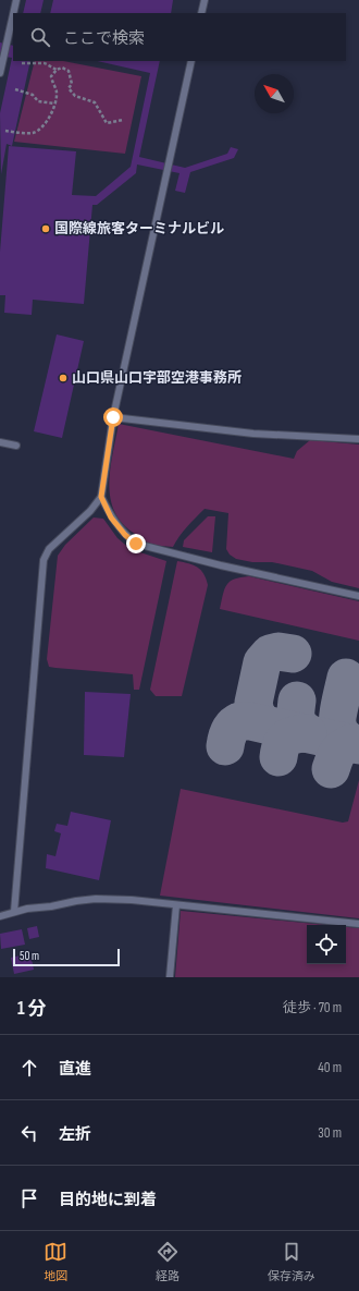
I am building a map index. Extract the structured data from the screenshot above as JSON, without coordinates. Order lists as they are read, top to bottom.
{
  "places": ["国際線旅客ターミナルビル", "山口県山口宇部空港事務所"],
  "scale_bar": "50 m",
  "north": "top left",
  "page": {
    "search": "ここで検索",
    "scale": "50 m",
    "heading": ["1 分", "徒歩 · 70 m"],
    "list": [
      ["直進", "40 m"],
      ["左折", "30 m"],
      "目的地に到着"
    ],
    "nav": ["地図", "経路", "保存済み"]
  }
}
